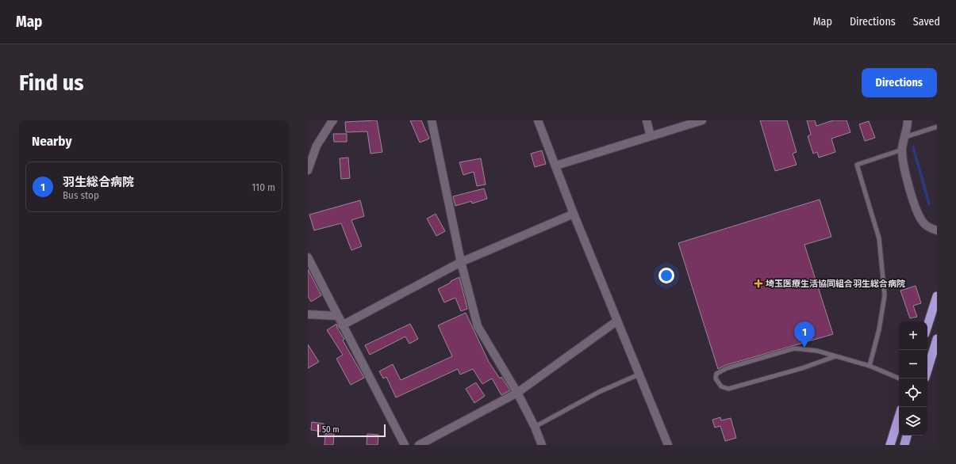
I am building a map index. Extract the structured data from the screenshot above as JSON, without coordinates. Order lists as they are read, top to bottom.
{
  "places": {
    "health": ["埼玉医療生活協同組合羽生総合病院"]
  },
  "scale_bar": "50 m",
  "page": {
    "header": "Map",
    "nav": ["Map", "Directions", "Saved"],
    "buttons": "Directions",
    "title": "Find us",
    "heading": "Nearby",
    "list": [
      {
        "mark": "1",
        "name": "羽生総合病院",
        "note": "Bus stop",
        "value": "110 m"
      }
    ],
    "map_buttons": ["+", "−"],
    "pins": "1",
    "scale": "50 m"
  }
}
